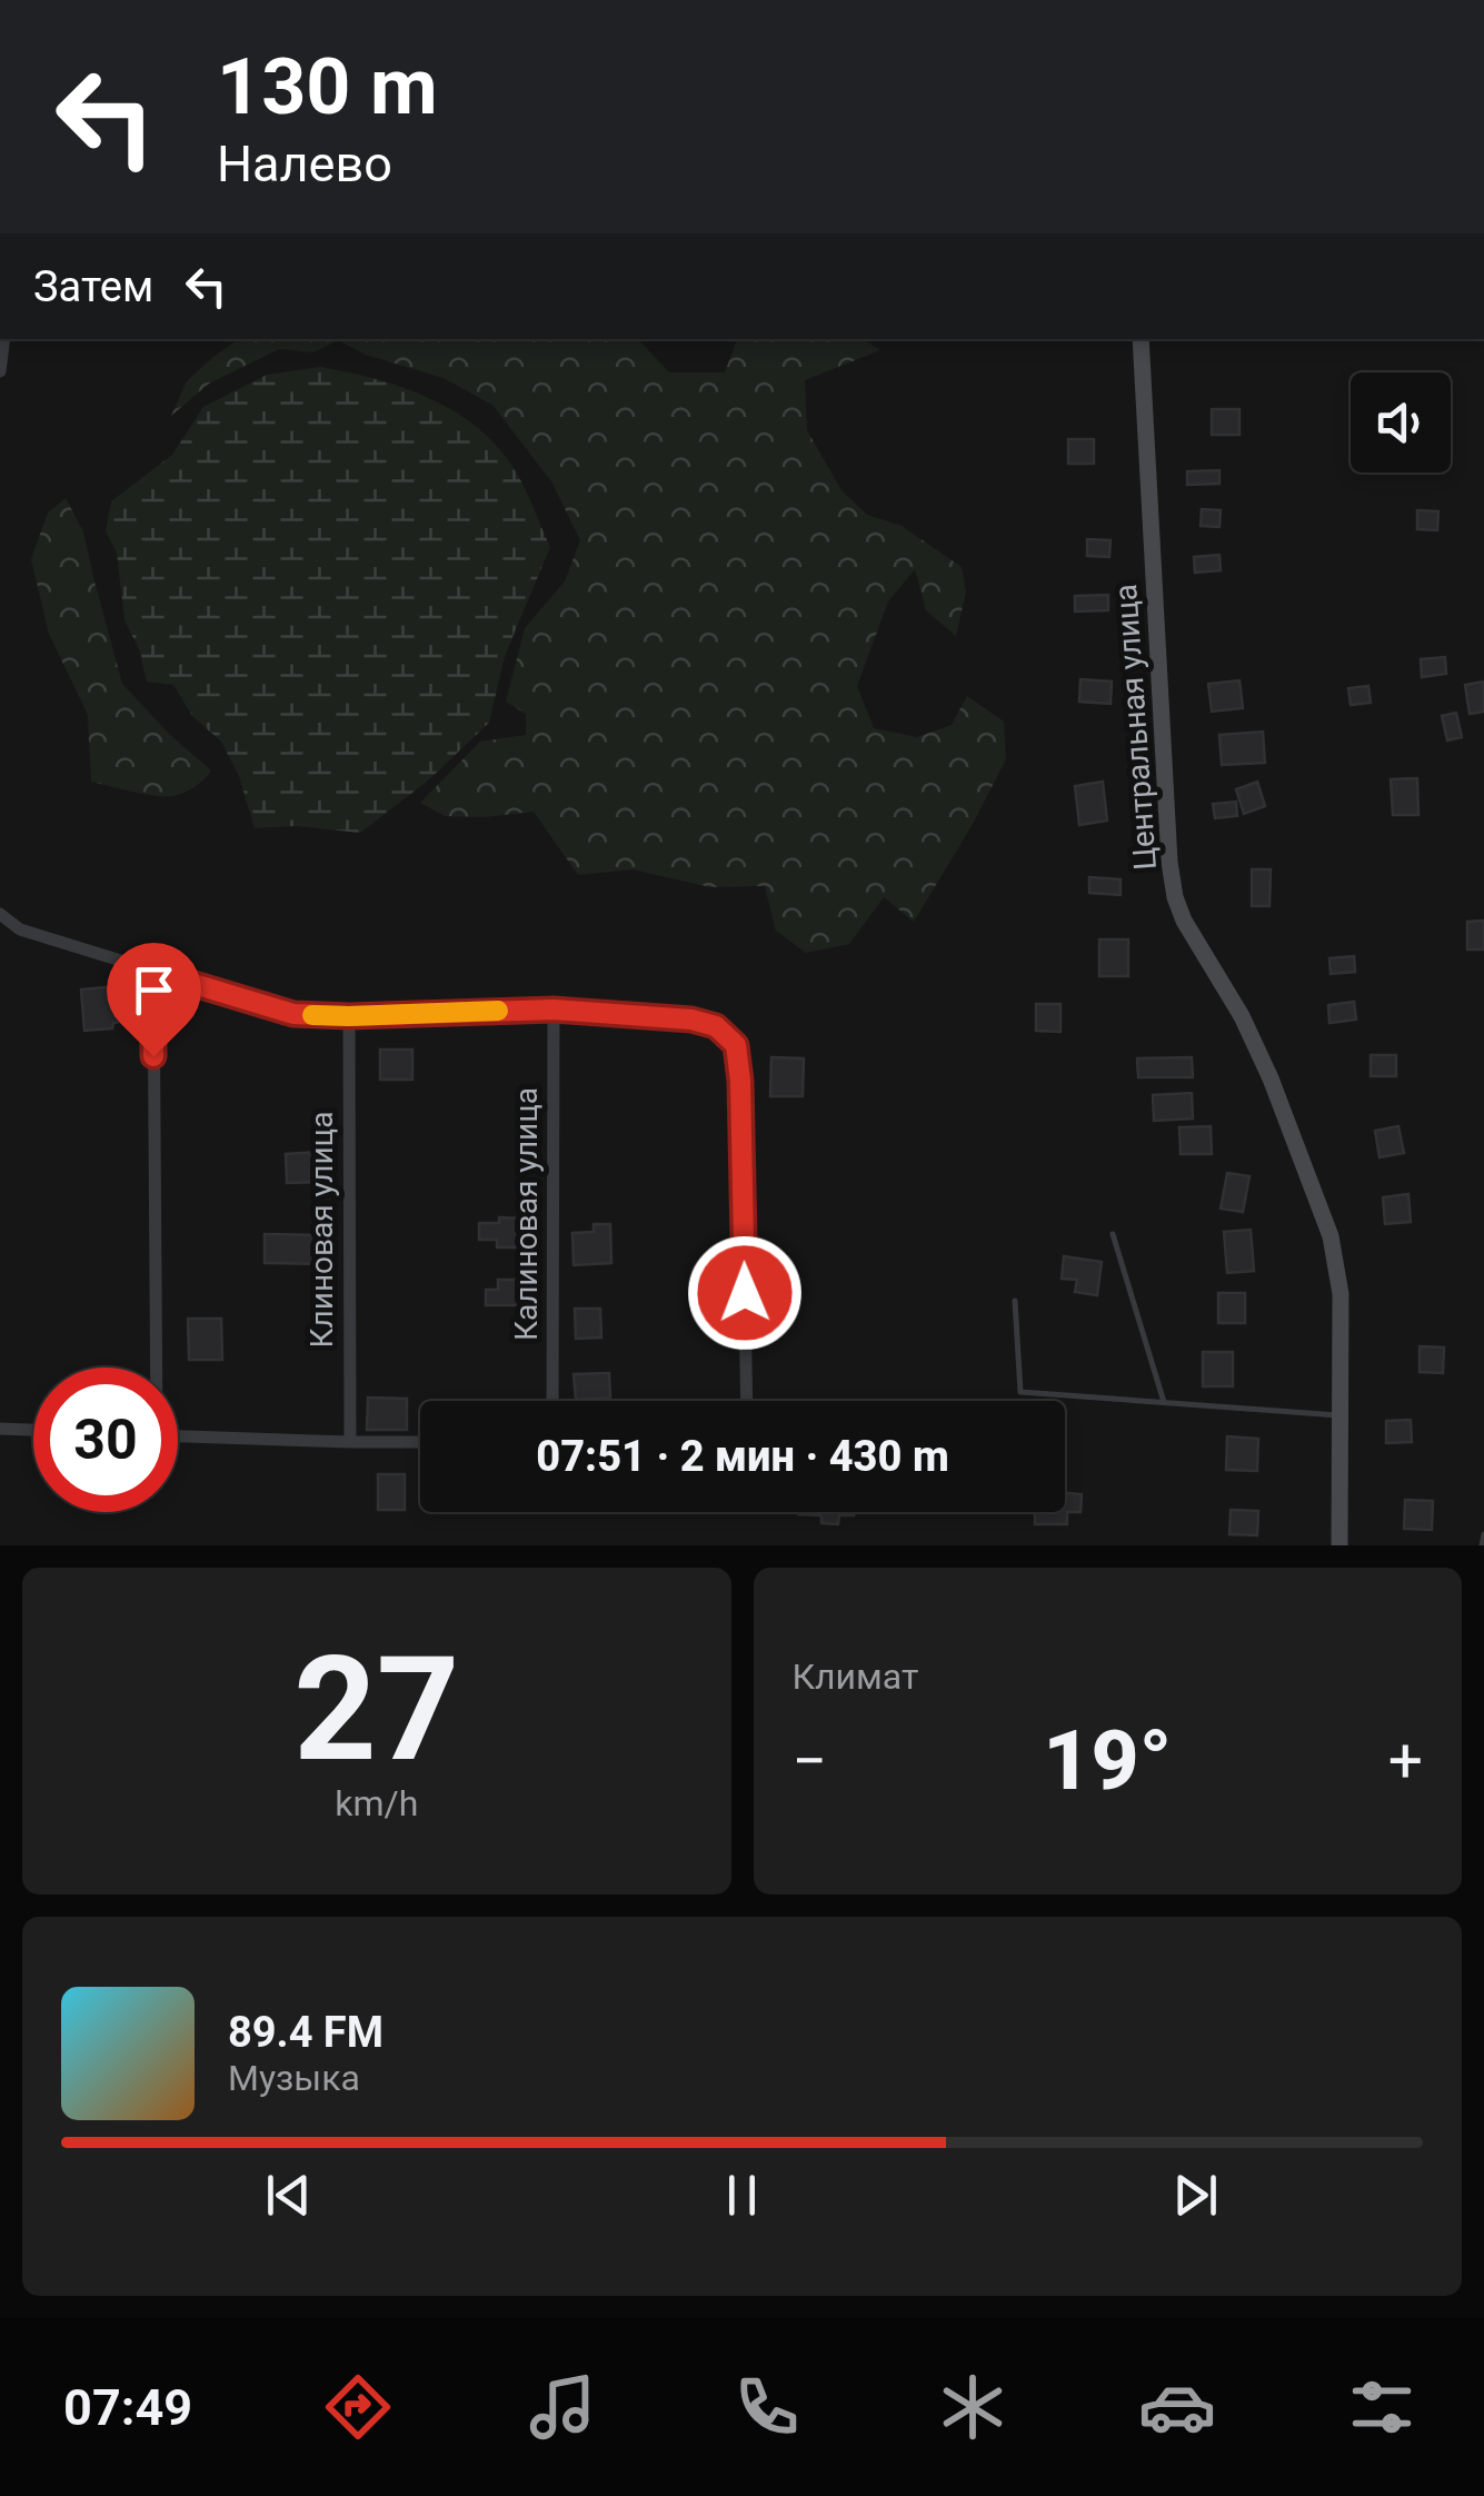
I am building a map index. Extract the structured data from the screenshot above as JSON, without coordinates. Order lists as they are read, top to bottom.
{
  "streets": {
    "street": ["Центральная улица", "Калиновая улица", "Клиновая улица"]
  },
  "page": {
    "turn": ["130 m", "Налево"],
    "then": "Затем",
    "limit": "30",
    "trip": "07:51 · 2 мин · 430 m",
    "tile": [
      ["27", "km/h"],
      "Климат"
    ],
    "heat": ["−", "19°", "+"],
    "song": ["89.4 FM", "Музыка"],
    "tabs": "07:49"
  }
}
